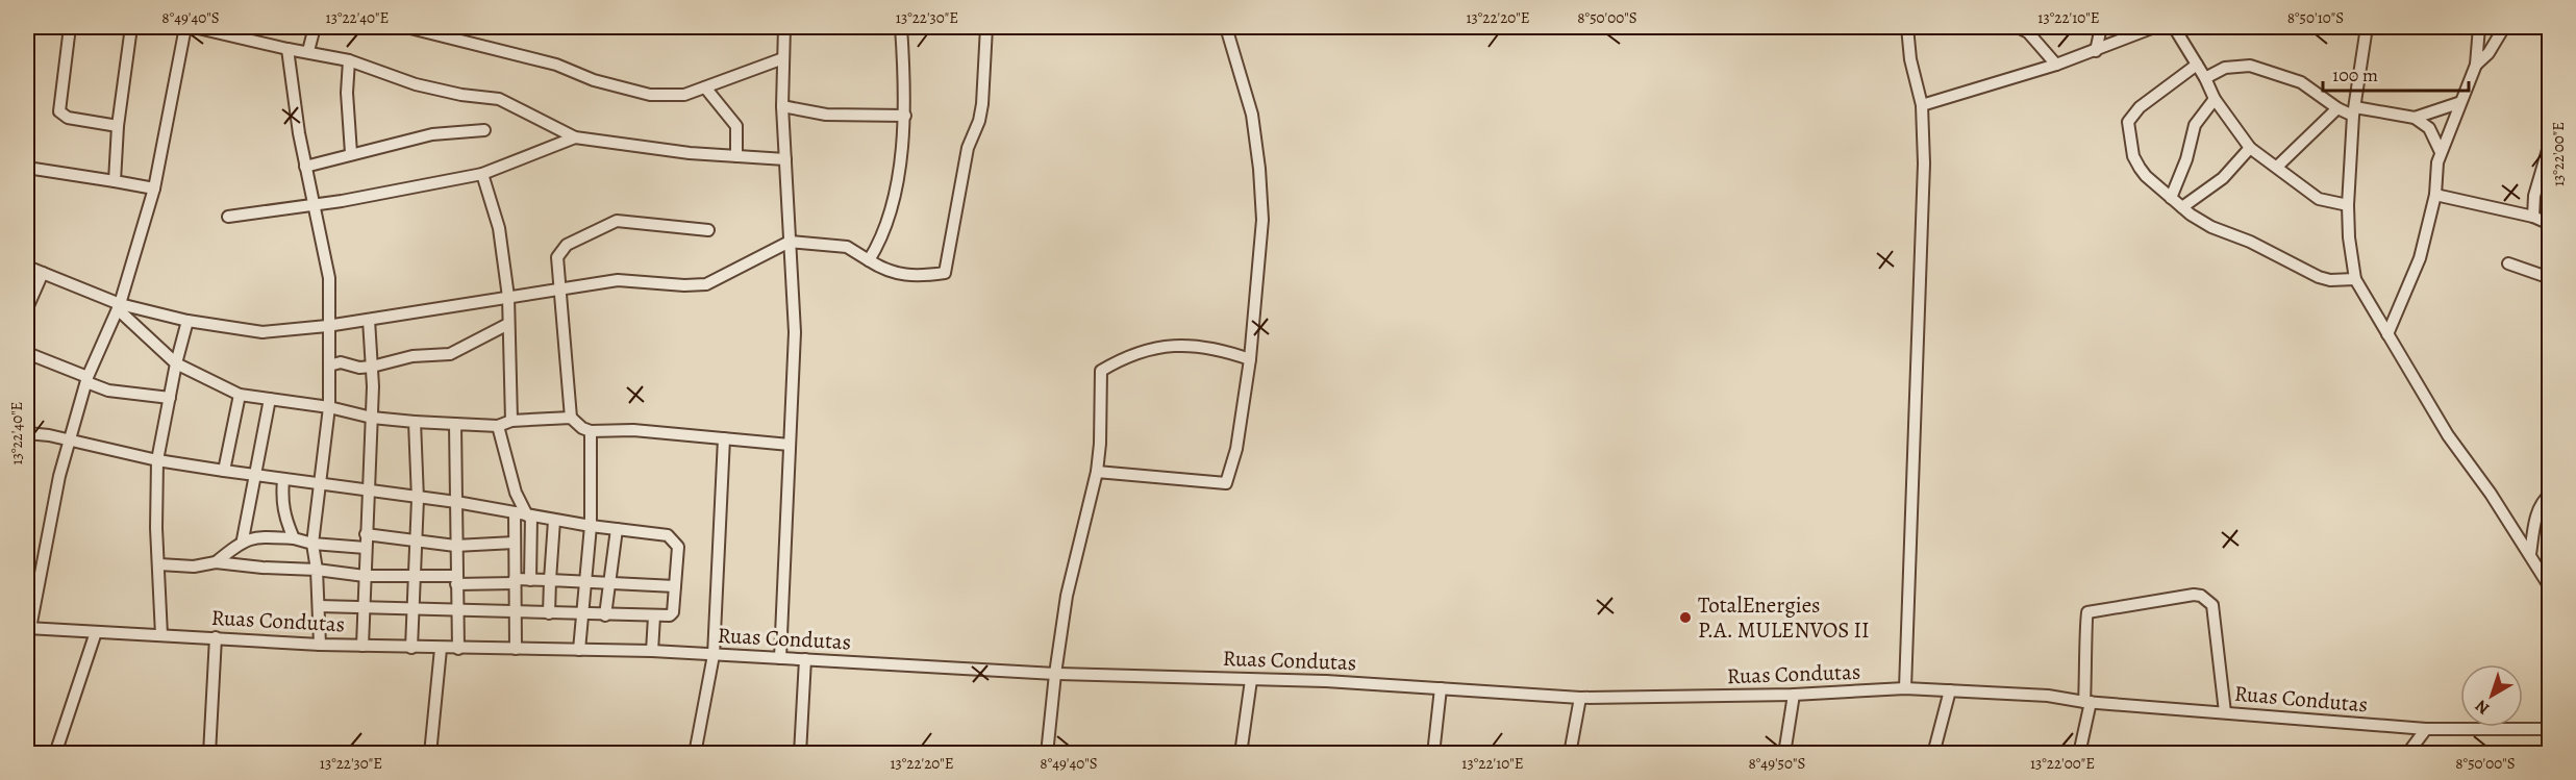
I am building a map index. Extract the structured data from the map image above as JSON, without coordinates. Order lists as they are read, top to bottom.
{
  "streets": {
    "street": ["Ruas Condutas"]
  },
  "places": ["TotalEnergies P.A. MULENVOS II"],
  "scale_bar": "100 m",
  "north": "bottom left",
  "coordinates": [
    "8°49'40\"S",
    "13°22'40\"E",
    "13°22'30\"E",
    "13°22'20\"E",
    "8°50'00\"S",
    "13°22'10\"E",
    "8°50'10\"S",
    "13°22'00\"E",
    "8°49'50\"S"
  ]
}
